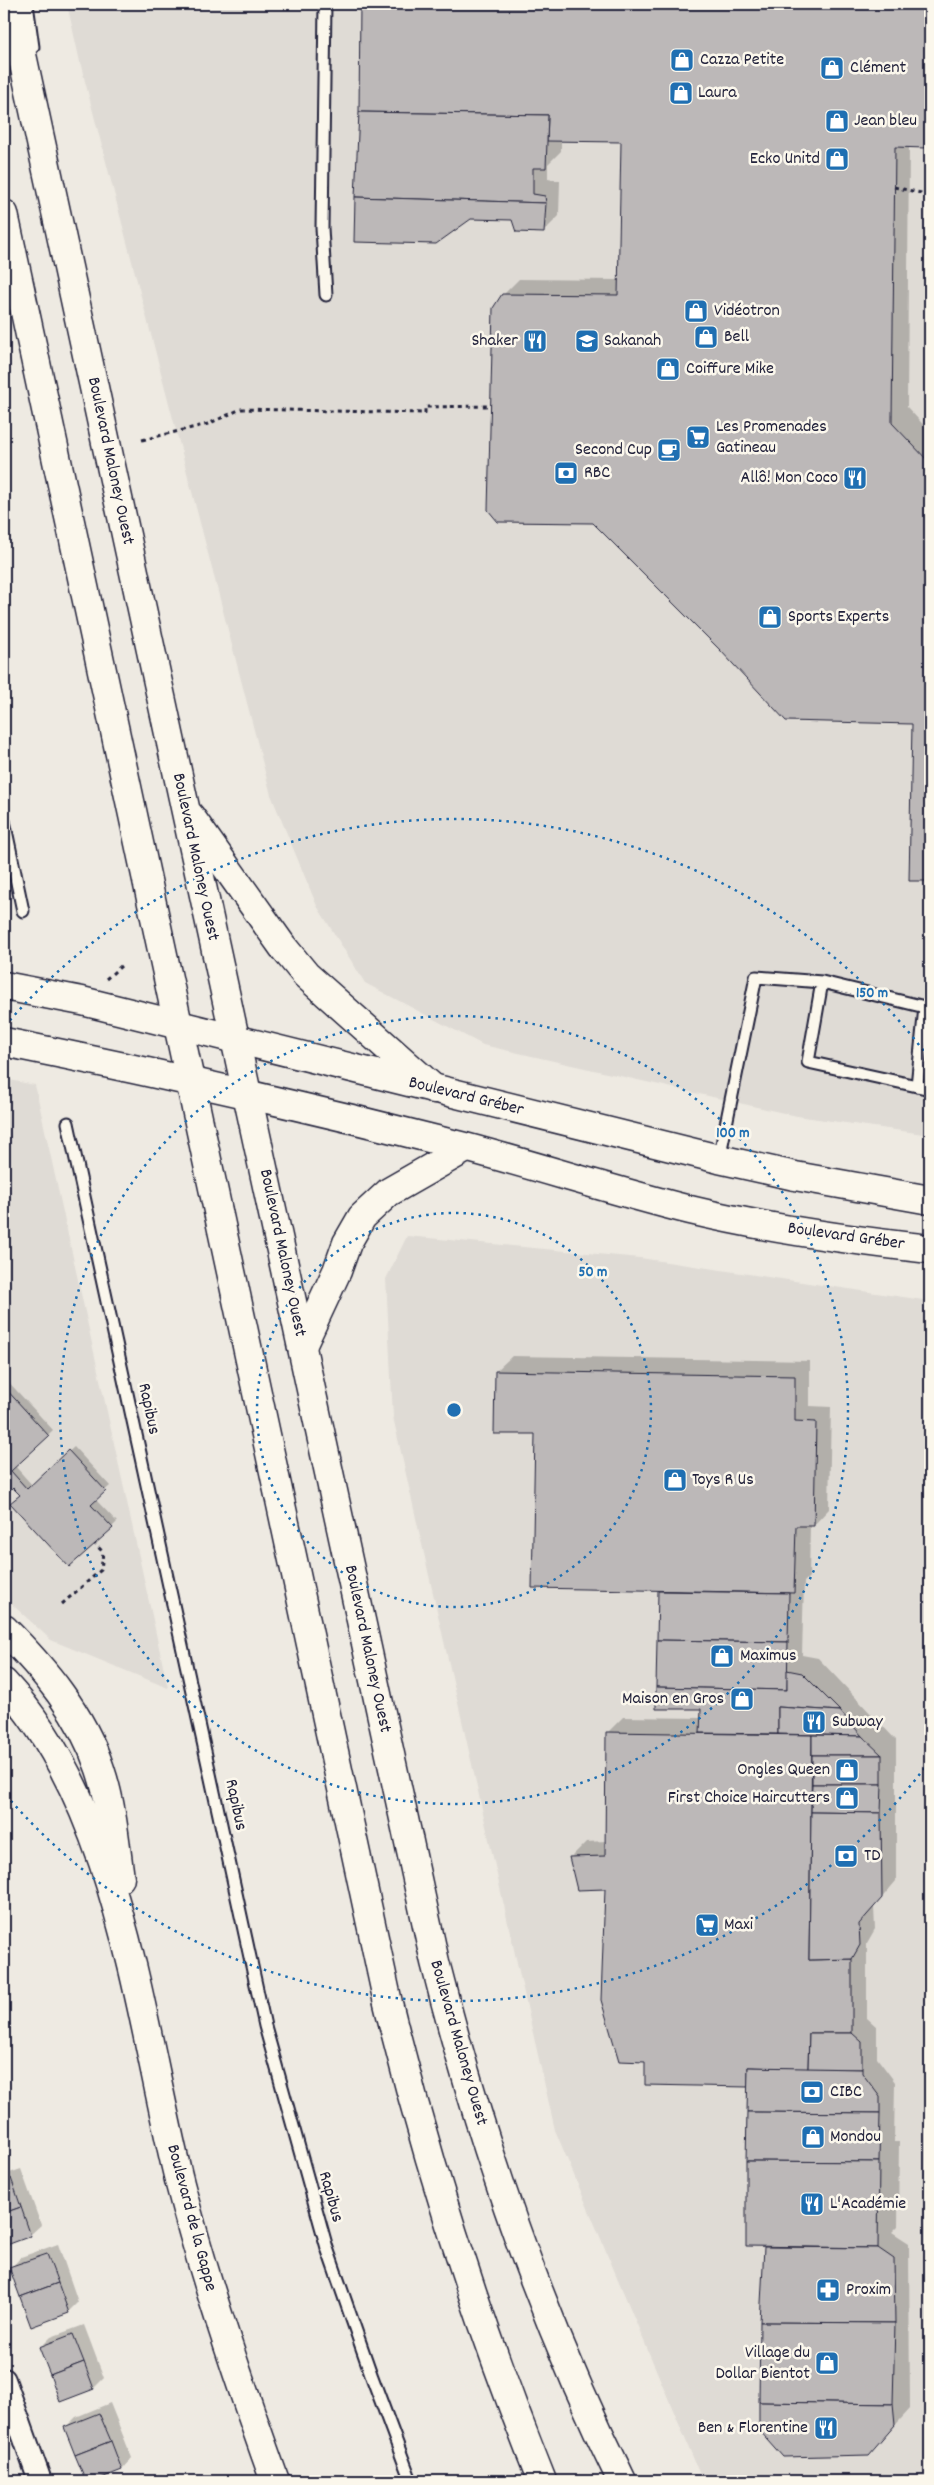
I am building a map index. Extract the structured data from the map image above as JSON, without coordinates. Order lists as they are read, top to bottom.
{
  "streets": {
    "main road": ["Boulevard Maloney Ouest", "Boulevard Gréber", "Boulevard de la Gappe"],
    "lane": ["Rapibus"]
  },
  "crossings": [
    ["Boulevard Maloney Ouest", "Boulevard Gréber"]
  ],
  "places": {
    "shop": [
      "Cazza Petite",
      "Clément",
      "Laura",
      "Jean bleu",
      "Ecko Unitd",
      "Vidéotron",
      "Bell",
      "Coiffure Mike",
      "Sports Experts",
      "Toys R Us",
      "Maximus",
      "Maison en Gros",
      "Ongles Queen",
      "First Choice Haircutters",
      "Mondou",
      "Village du Dollar Bientot"
    ],
    "restaurant": [
      "Shaker",
      "Allô! Mon Coco",
      "Subway",
      "L'Académie",
      "Ben & Florentine"
    ],
    "school or university": ["Sakanah"],
    "supermarket": ["Les Promenades Gatineau", "Maxi"],
    "cafe": ["Second Cup"],
    "bank": ["RBC", "TD", "CIBC"],
    "pharmacy": ["Proxim"]
  },
  "rings": ["150 m", "100 m", "50 m"]
}
